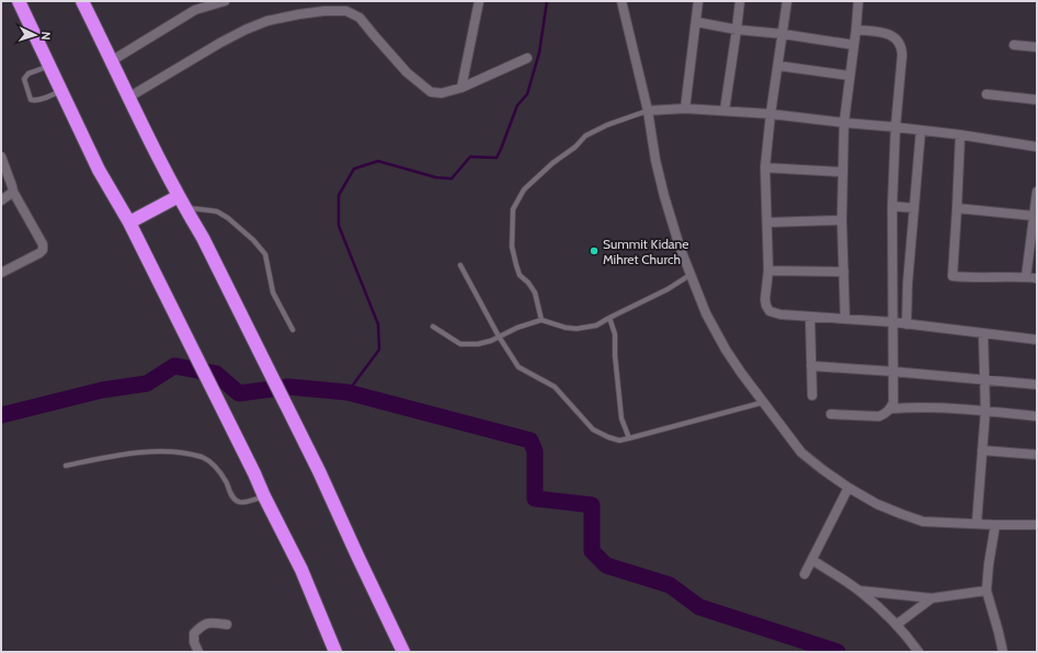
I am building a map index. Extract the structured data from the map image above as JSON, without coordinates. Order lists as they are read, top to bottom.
{
  "places": ["Summit Kidane Mihret Church"],
  "north": "right"
}
